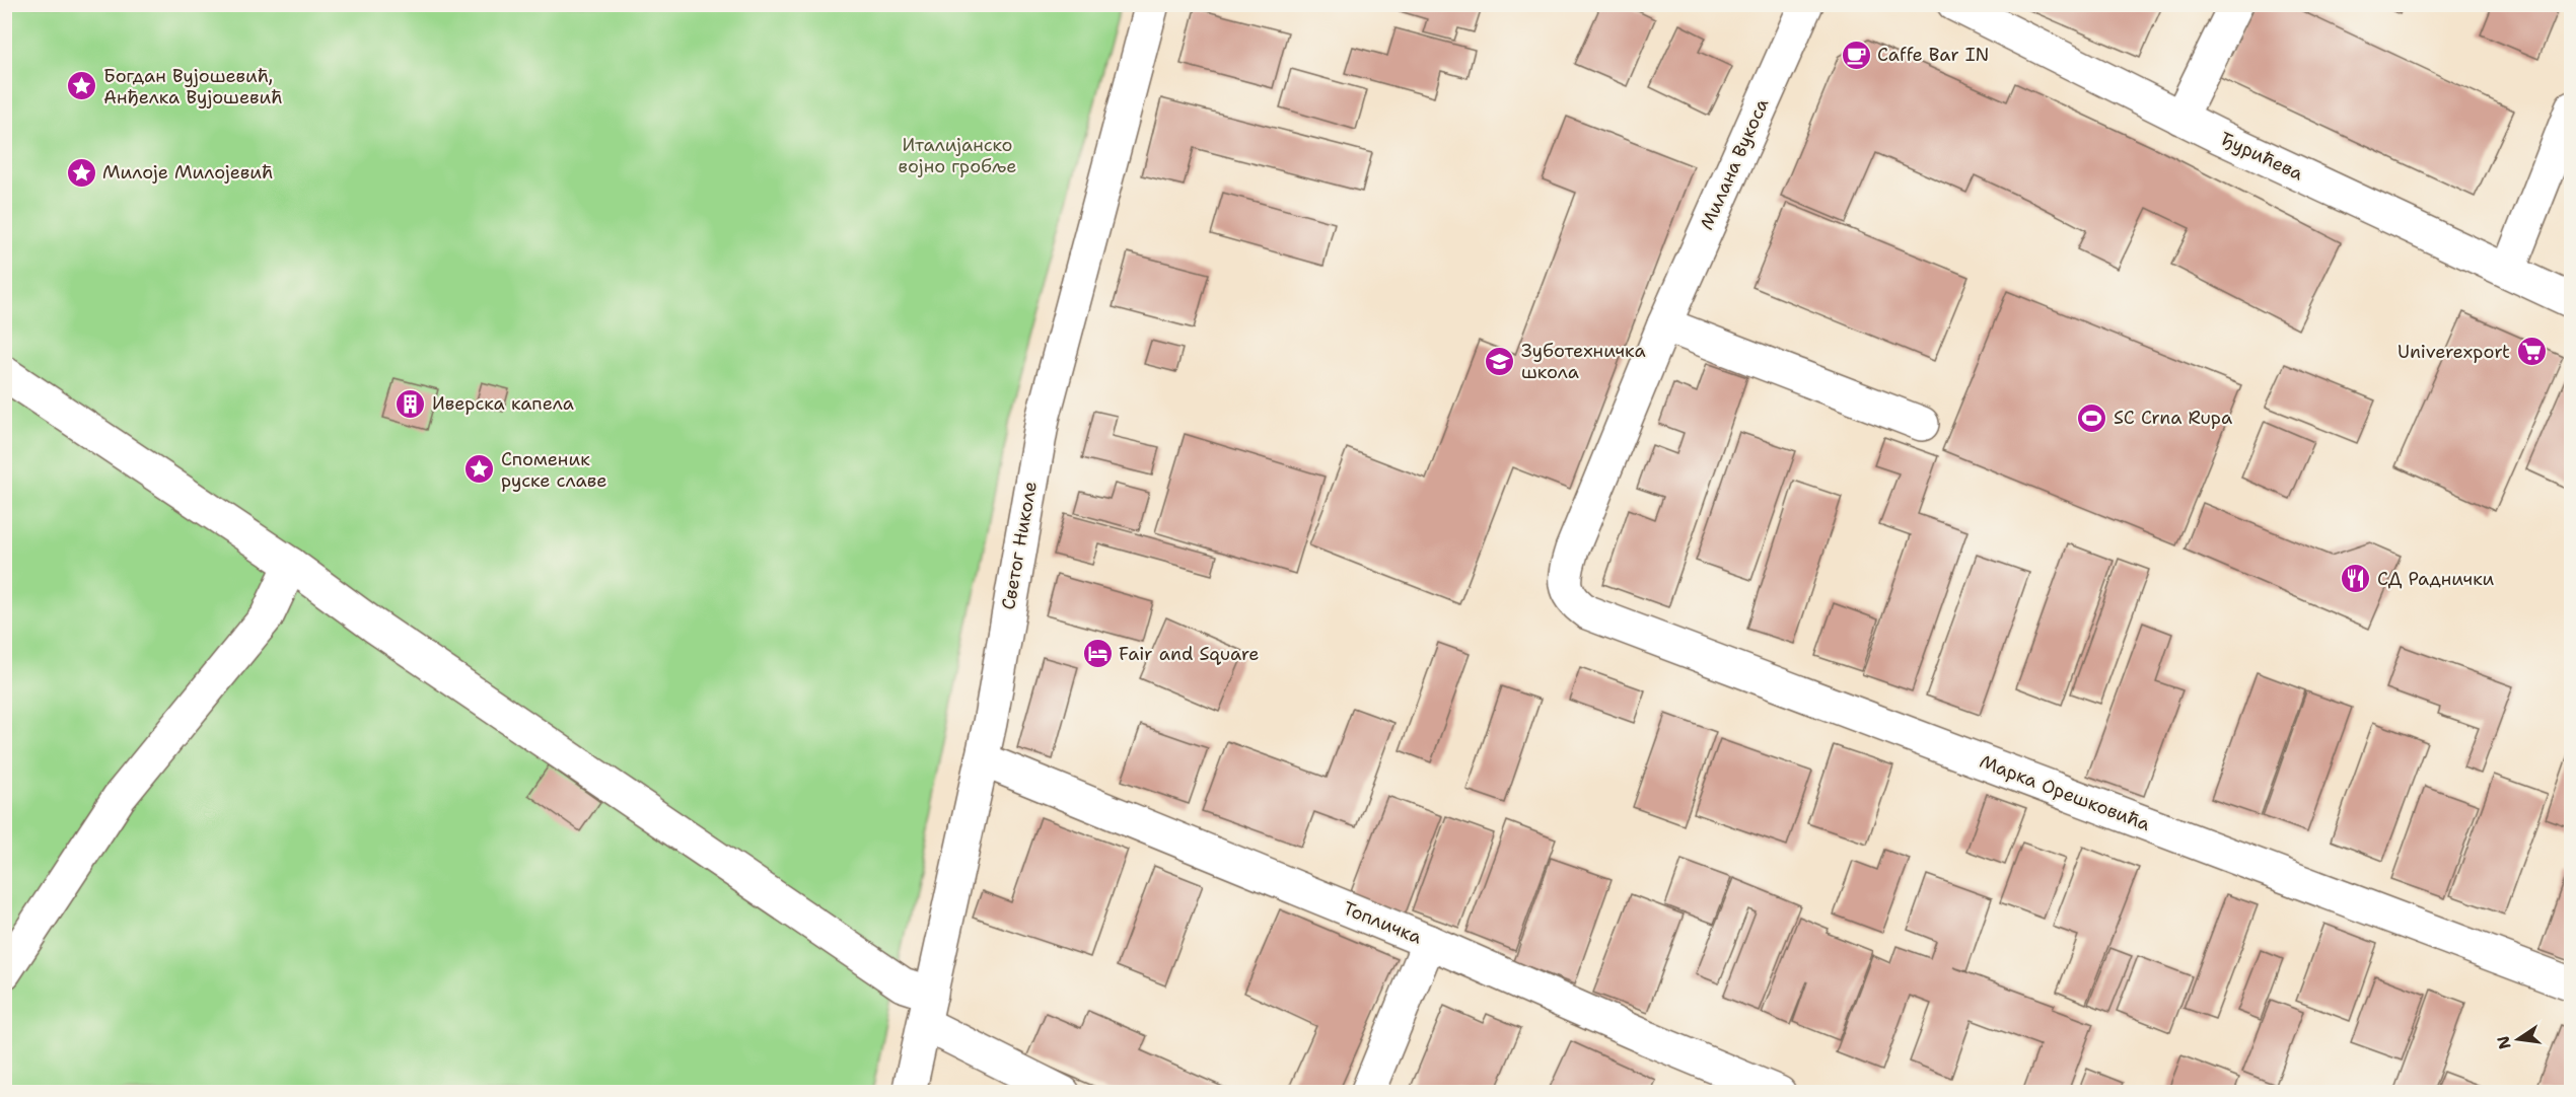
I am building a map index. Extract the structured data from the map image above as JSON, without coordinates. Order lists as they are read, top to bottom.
{
  "streets": {
    "street": [
      "Ђурићева",
      "Милана Вукоса",
      "Светог Николе",
      "Марка Орешковића",
      "Топличка"
    ]
  },
  "crossings": [
    ["Милана Вукоса", "Марка Орешковића"],
    ["Светог Николе", "Топличка"]
  ],
  "parks": ["Италијанско војно гробље"],
  "places": {
    "cafe": ["Caffe Bar IN"],
    "place": ["Богдан Вујошевић, Анђелка Вујошевић", "Милоје Милојевић", "Споменик руске славе"],
    "supermarket": ["Univerexport"],
    "school or university": ["Зуботехничка школа"],
    "building": ["Иверска капела"],
    "sports": ["SC Crna Rupa"],
    "restaurant": ["СД Раднички"],
    "hotel": ["Fair and Square"]
  },
  "north": "left"
}
